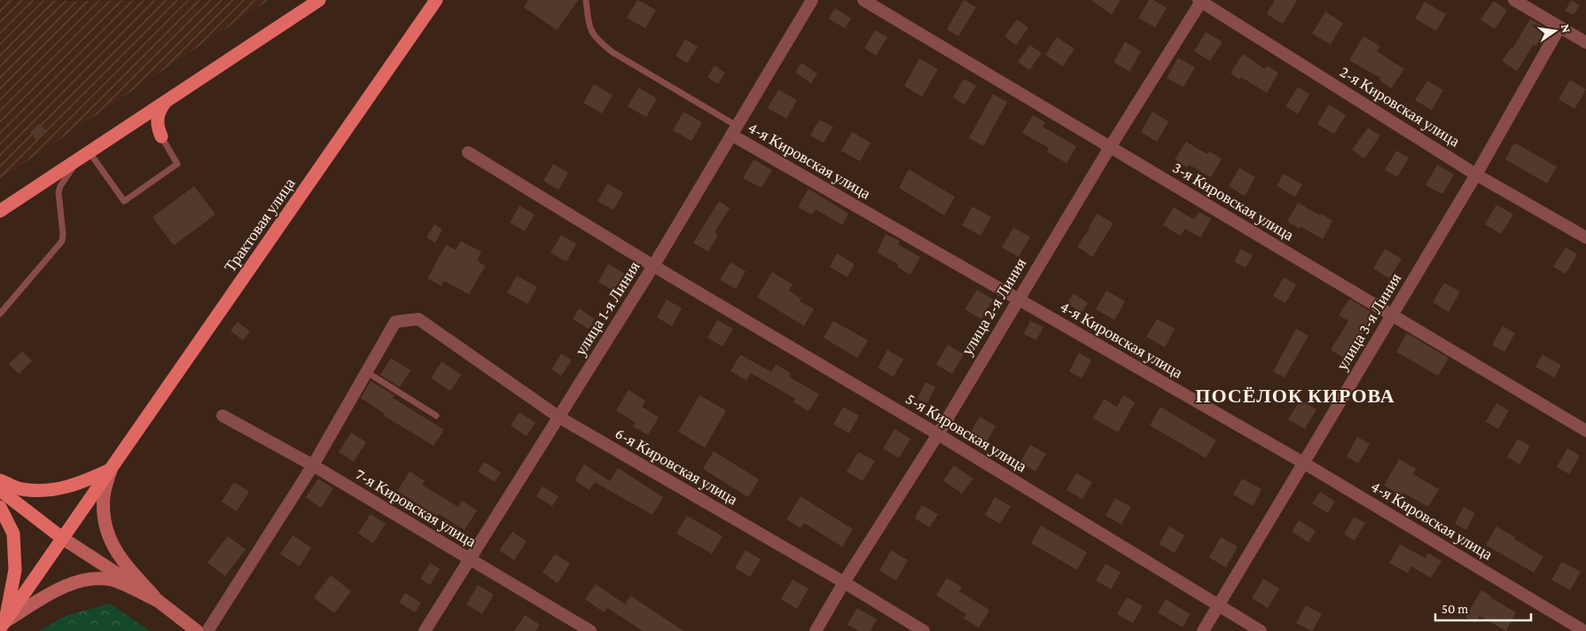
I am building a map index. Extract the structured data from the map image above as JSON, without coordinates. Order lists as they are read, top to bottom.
{
  "streets": {
    "main road": ["Трактовая улица"],
    "street": [
      "2-я Кировская улица",
      "4-я Кировская улица",
      "3-я Кировская улица",
      "улица 2-я Линия",
      "улица 1-я Линия",
      "улица 3-я Линия",
      "5-я Кировская улица",
      "6-я Кировская улица",
      "7-я Кировская улица"
    ]
  },
  "crossings": [
    ["2-я Кировская улица", "улица 2-я Линия"],
    ["2-я Кировская улица", "улица 3-я Линия"],
    ["4-я Кировская улица", "улица 2-я Линия"],
    ["4-я Кировская улица", "улица 1-я Линия"],
    ["4-я Кировская улица", "улица 3-я Линия"],
    ["3-я Кировская улица", "улица 2-я Линия"],
    ["3-я Кировская улица", "улица 3-я Линия"],
    ["улица 2-я Линия", "5-я Кировская улица"],
    ["улица 2-я Линия", "6-я Кировская улица"],
    ["улица 1-я Линия", "5-я Кировская улица"],
    ["улица 1-я Линия", "6-я Кировская улица"],
    ["улица 1-я Линия", "7-я Кировская улица"],
    ["улица 3-я Линия", "5-я Кировская улица"]
  ],
  "districts": ["ПОСЁЛОК КИРОВА"],
  "scale_bar": "50 m",
  "north": "right"
}
